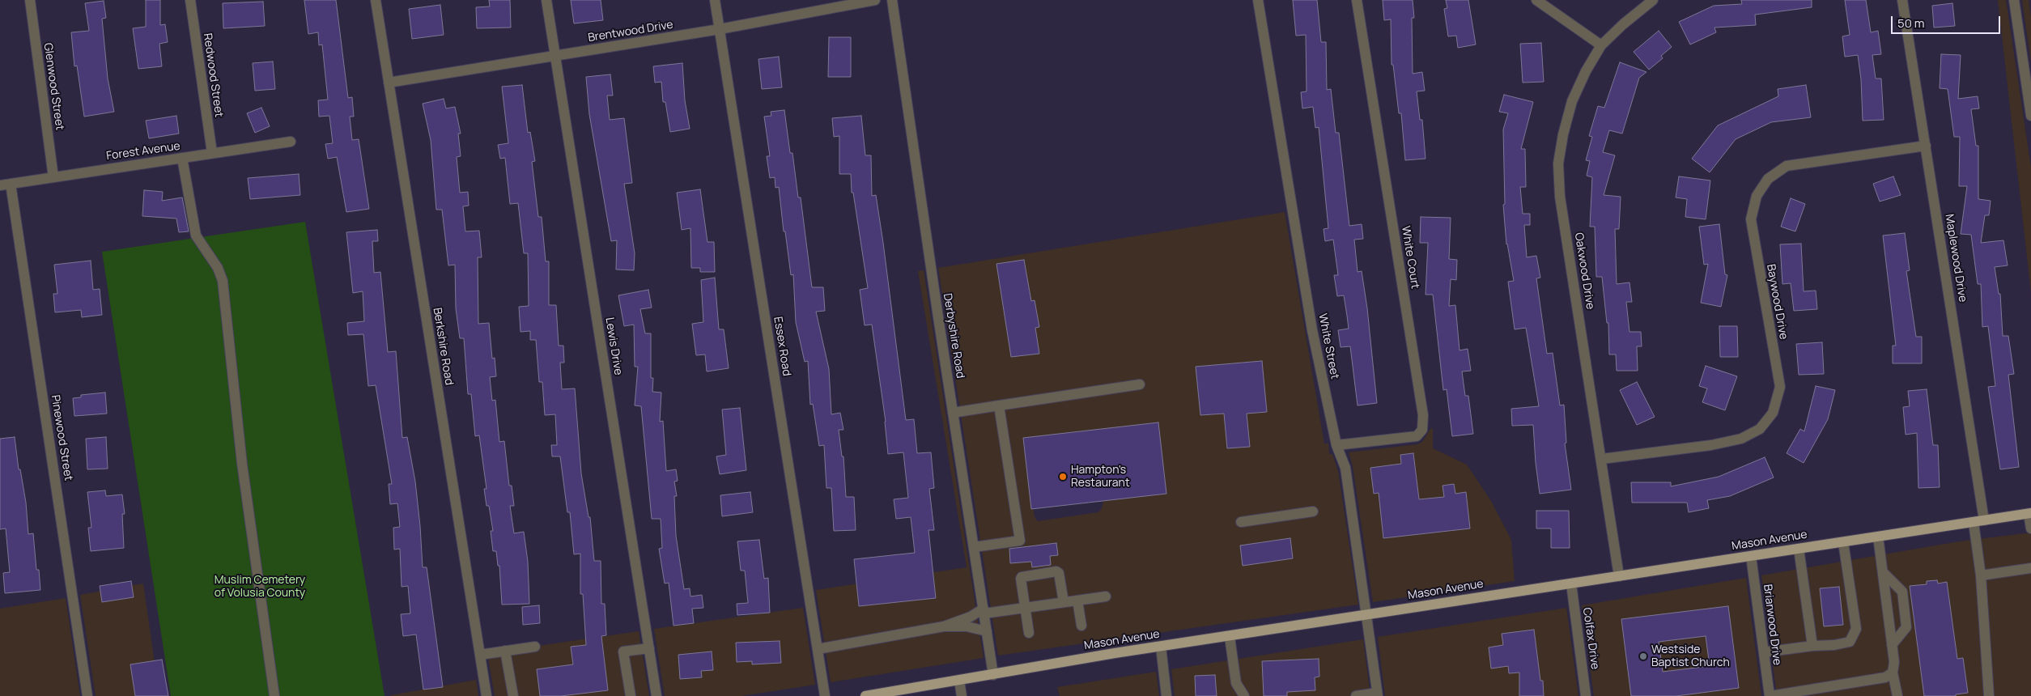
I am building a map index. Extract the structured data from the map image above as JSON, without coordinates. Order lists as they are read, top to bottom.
{
  "streets": {
    "main road": ["Mason Avenue"],
    "street": [
      "Brentwood Drive",
      "Redwood Street",
      "Glenwood Street",
      "Forest Avenue",
      "White Court",
      "Maplewood Drive",
      "Oakwood Drive",
      "Baywood Drive",
      "Derbyshire Road",
      "Berkshire Road",
      "Lewis Drive",
      "Essex Road",
      "White Street",
      "Pinewood Street",
      "Briarwood Drive",
      "Colfax Drive"
    ]
  },
  "crossings": [
    ["Brentwood Drive", "Berkshire Road"],
    ["Brentwood Drive", "Lewis Drive"],
    ["Brentwood Drive", "Essex Road"],
    ["Redwood Street", "Forest Avenue"],
    ["Glenwood Street", "Forest Avenue"],
    ["Forest Avenue", "Pinewood Street"],
    ["White Court", "White Street"],
    ["Maplewood Drive", "Baywood Drive"],
    ["Maplewood Drive", "Mason Avenue"],
    ["Oakwood Drive", "Baywood Drive"],
    ["Oakwood Drive", "Mason Avenue"],
    ["Derbyshire Road", "Mason Avenue"],
    ["White Street", "Mason Avenue"],
    ["Mason Avenue", "Briarwood Drive"],
    ["Mason Avenue", "Colfax Drive"]
  ],
  "parks": ["Muslim Cemetery of Volusia County"],
  "places": ["Hampton's Restaurant", "Westside Baptist Church"],
  "scale_bar": "50 m"
}
